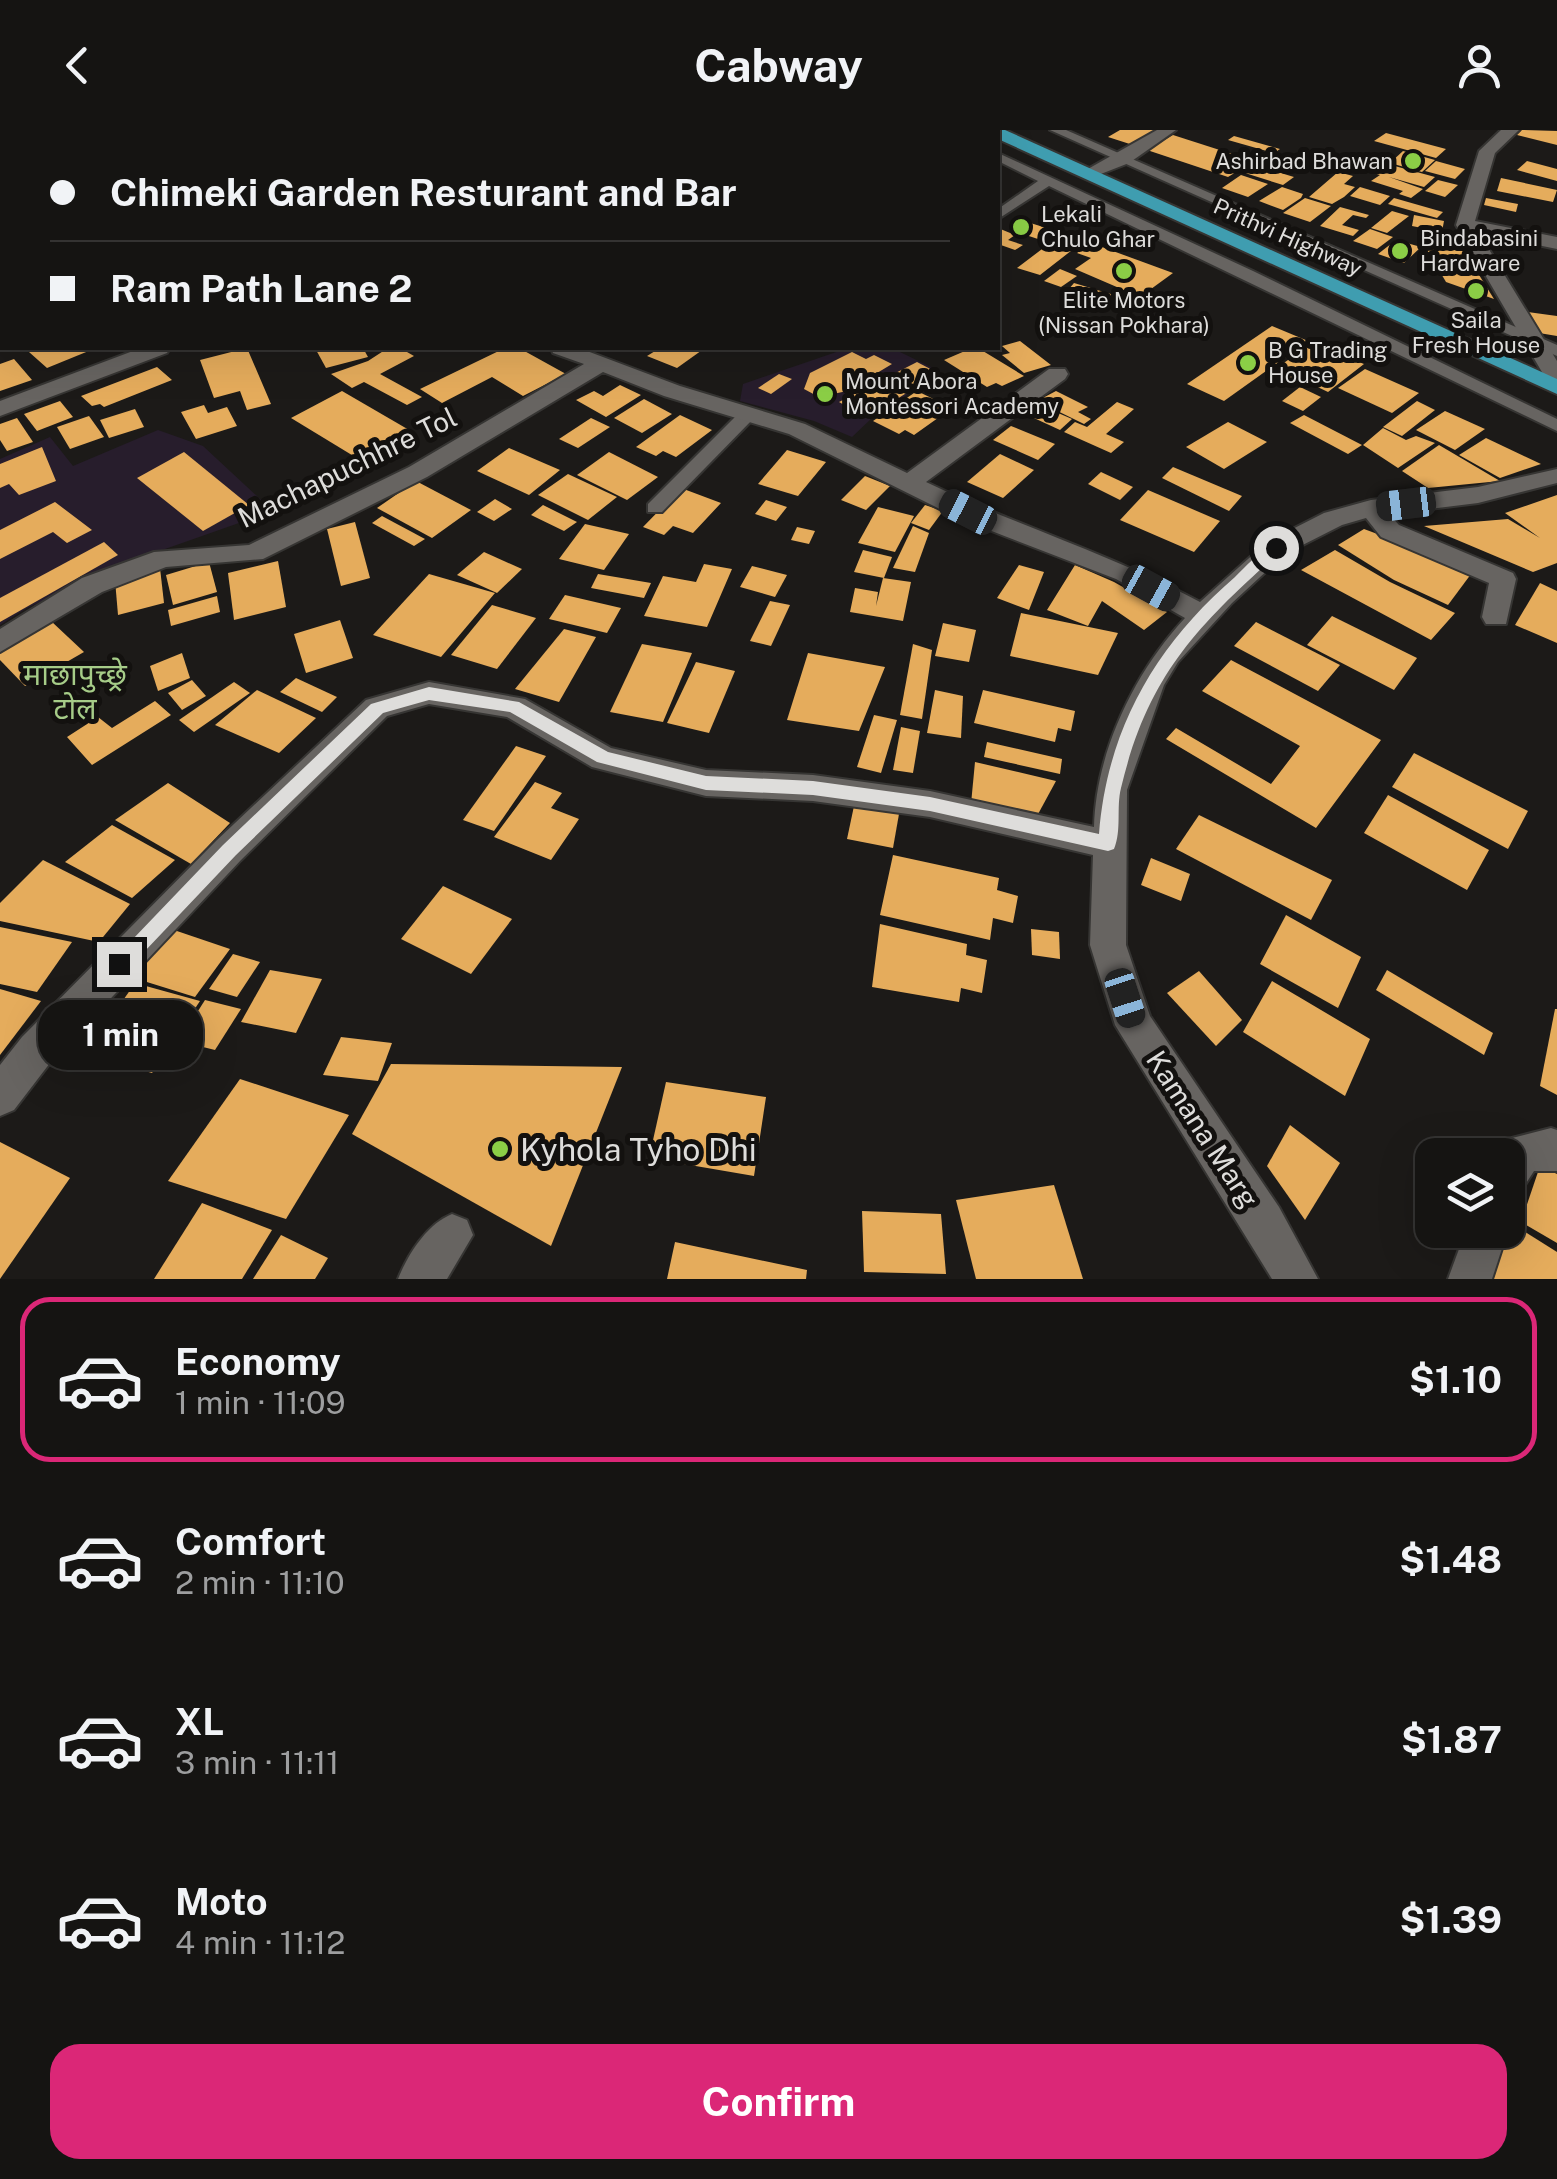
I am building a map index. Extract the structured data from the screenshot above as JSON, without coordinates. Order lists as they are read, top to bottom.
{
  "streets": {
    "highway": ["Prithvi Highway"],
    "street": ["Machapuchhre Tol", "Kamana Marg"]
  },
  "districts": ["माछापुच्छ्रे टोल"],
  "places": [
    "Ashirbad Bhawan",
    "Lekali Chulo Ghar",
    "Bindabasini Hardware",
    "Elite Motors (Nissan Pokhara)",
    "Saila Fresh House",
    "B G Trading House",
    "Mount Abora Montessori Academy",
    "Kyhola Tyho Dhi"
  ],
  "page": {
    "header": "Cabway",
    "banner": ["Chimeki Garden Resturant and Bar", "Ram Path Lane 2"],
    "bubble": "1 min",
    "list": [
      {
        "name": "Economy",
        "note": "1 min · 11:09",
        "value": "$1.10"
      },
      {
        "name": "Comfort",
        "note": "2 min · 11:10",
        "value": "$1.48"
      },
      {
        "name": "XL",
        "note": "3 min · 11:11",
        "value": "$1.87"
      },
      {
        "name": "Moto",
        "note": "4 min · 11:12",
        "value": "$1.39"
      }
    ],
    "buttons": "Confirm"
  }
}
